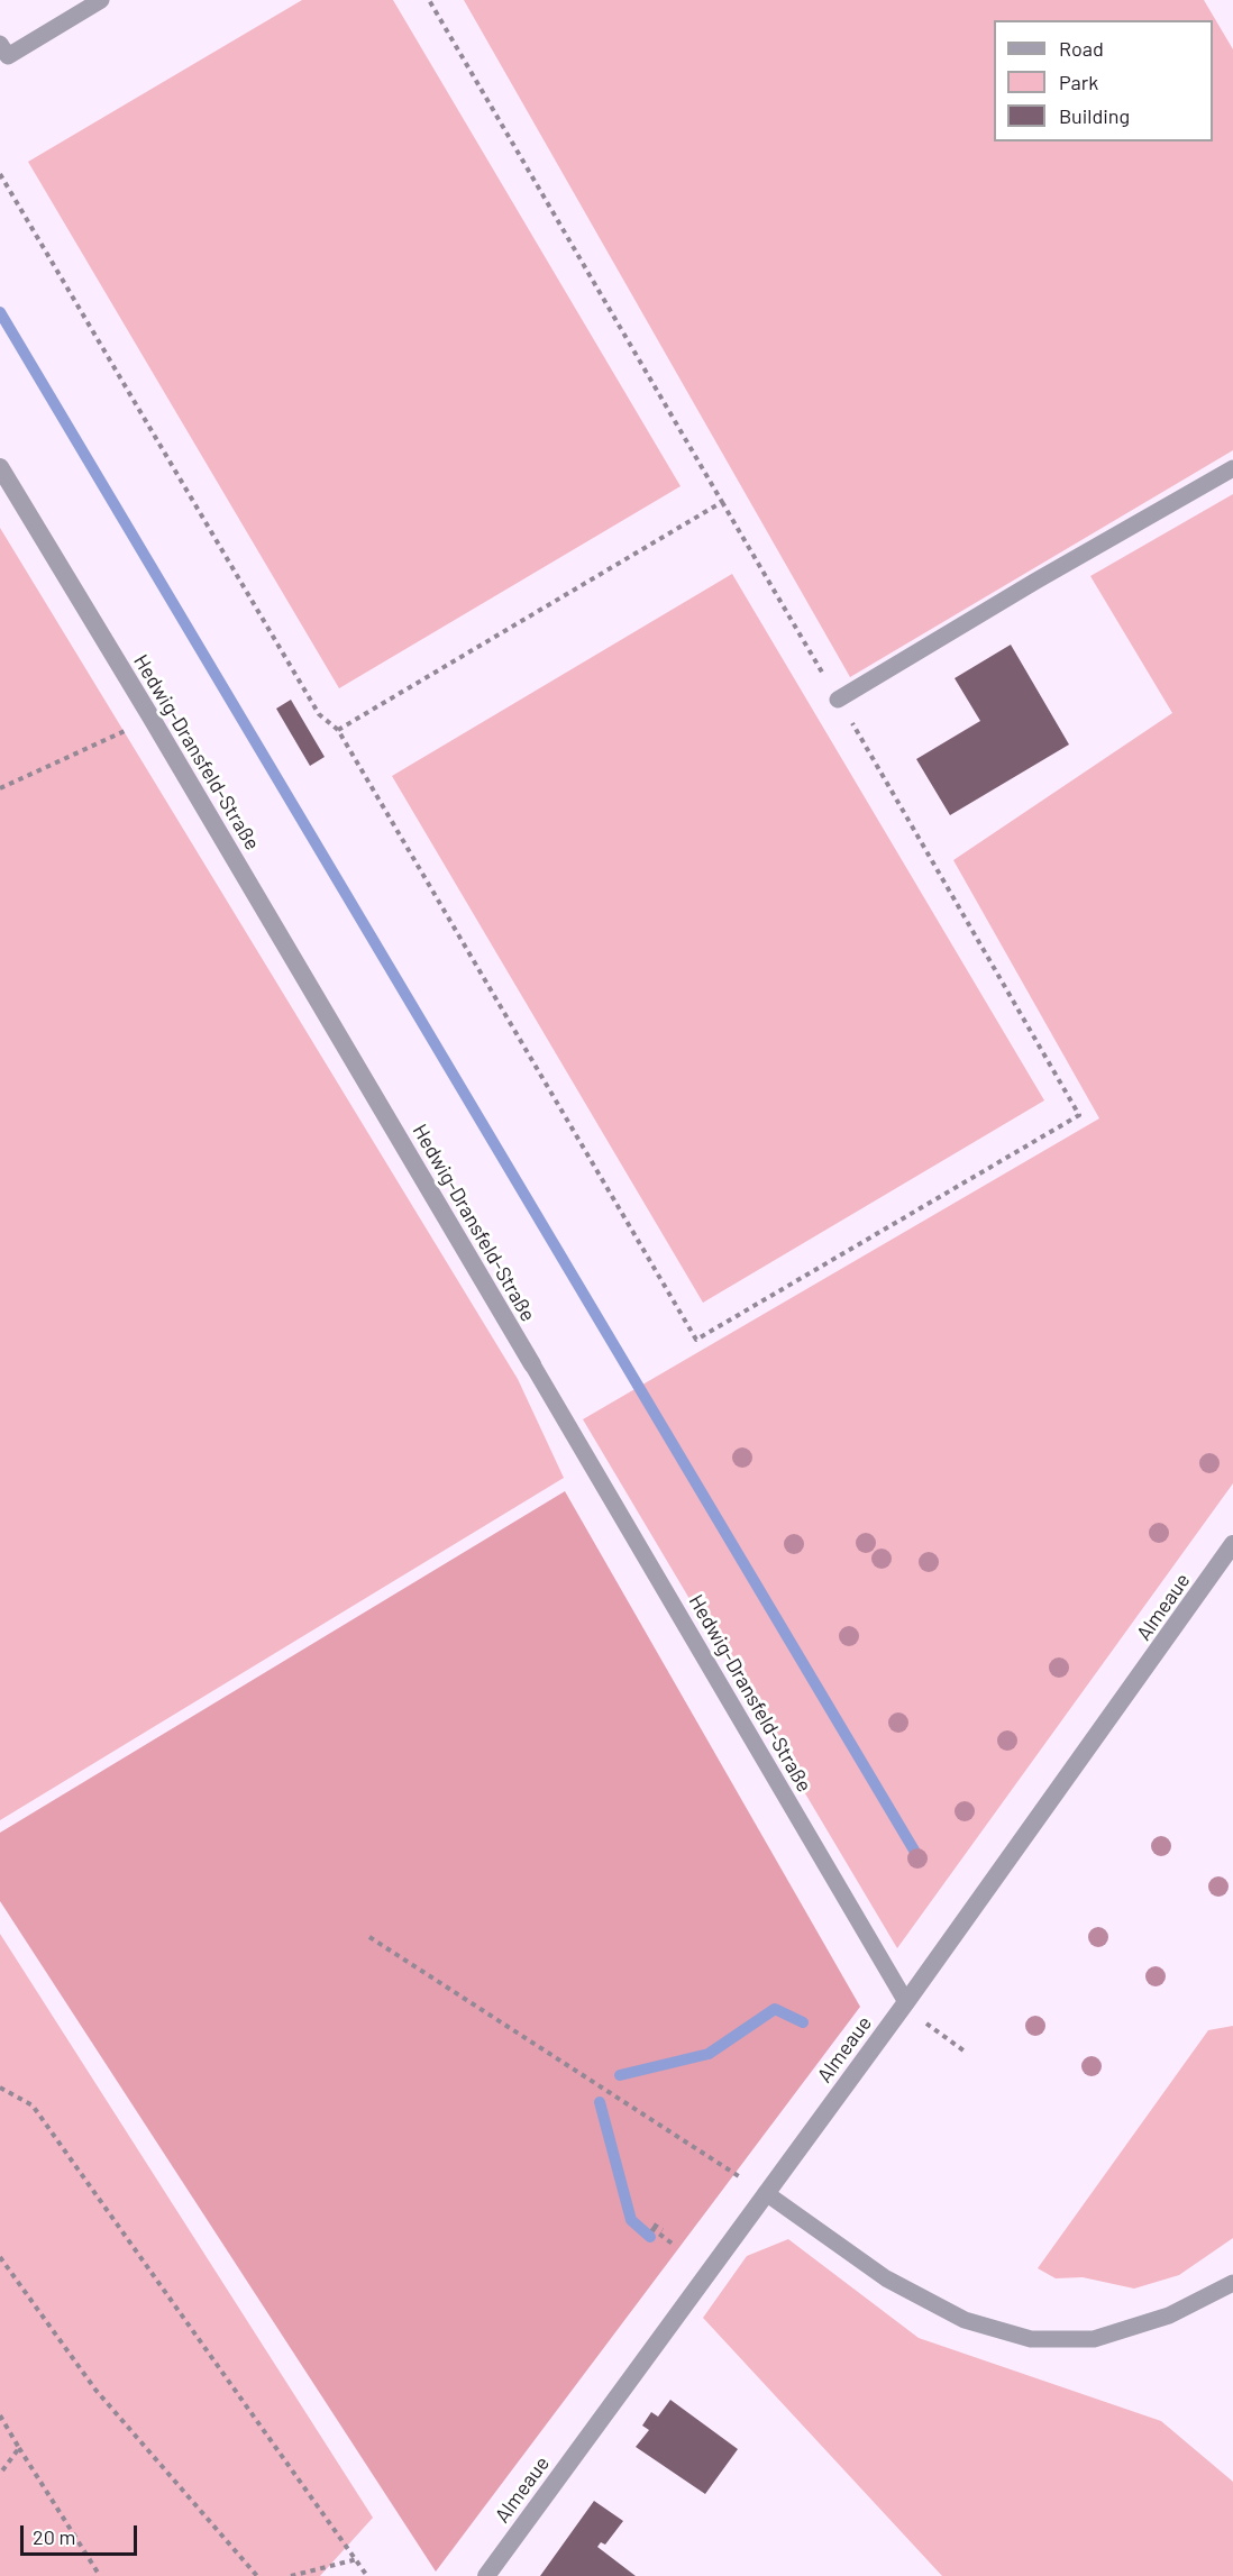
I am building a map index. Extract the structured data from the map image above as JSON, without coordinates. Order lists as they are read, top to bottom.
{
  "streets": {
    "street": ["Hedwig-Dransfeld-Straße", "Almeaue"]
  },
  "crossings": [
    ["Hedwig-Dransfeld-Straße", "Almeaue"]
  ],
  "legend": ["Road", "Park", "Building"],
  "scale_bar": "20 m"
}
